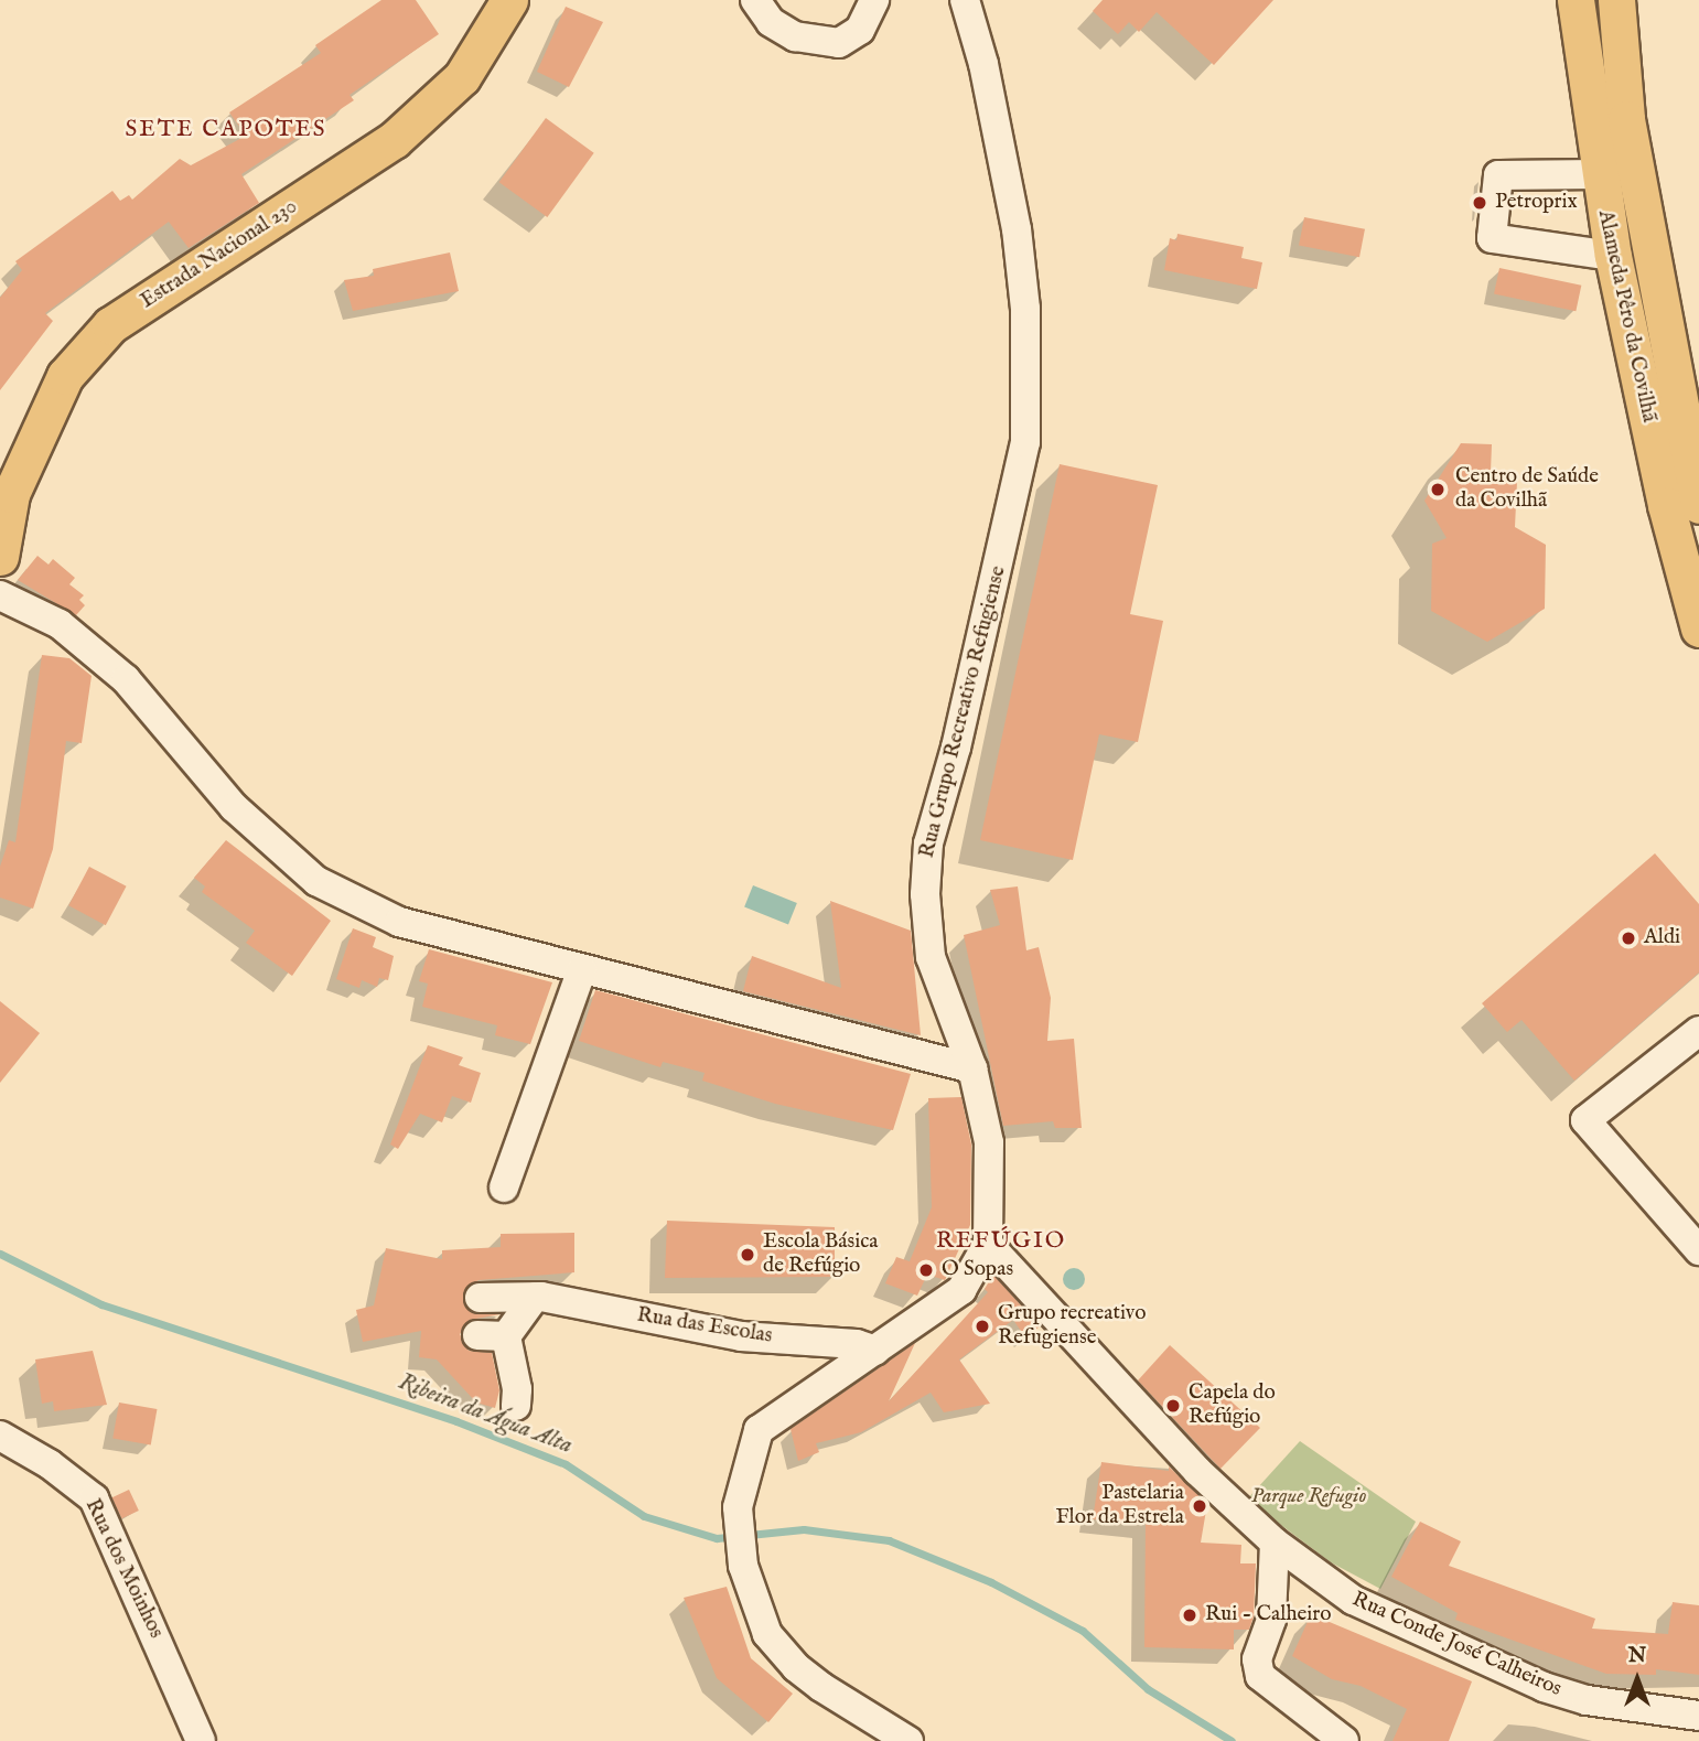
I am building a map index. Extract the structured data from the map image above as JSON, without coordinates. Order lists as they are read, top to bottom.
{
  "streets": {
    "main road": ["Estrada Nacional 230", "Alameda Pêro da Covilhã"],
    "street": [
      "Rua Grupo Recreativo Refugiense",
      "Rua das Escolas",
      "Rua dos Moinhos",
      "Rua Conde José Calheiros"
    ]
  },
  "crossings": [
    ["Rua Grupo Recreativo Refugiense", "Rua das Escolas"],
    ["Rua Grupo Recreativo Refugiense", "Rua Conde José Calheiros"]
  ],
  "districts": ["SETE CAPOTES", "REFÚGIO"],
  "water": ["Ribeira da Água Alta"],
  "parks": ["Parque Refugio"],
  "places": [
    "Petroprix",
    "Centro de Saúde da Covilhã",
    "Aldi",
    "Escola Básica de Refúgio",
    "O Sopas",
    "Grupo recreativo Refugiense",
    "Capela do Refúgio",
    "Pastelaria Flor da Estrela",
    "Rui - Calheiro"
  ],
  "north": "top"
}
